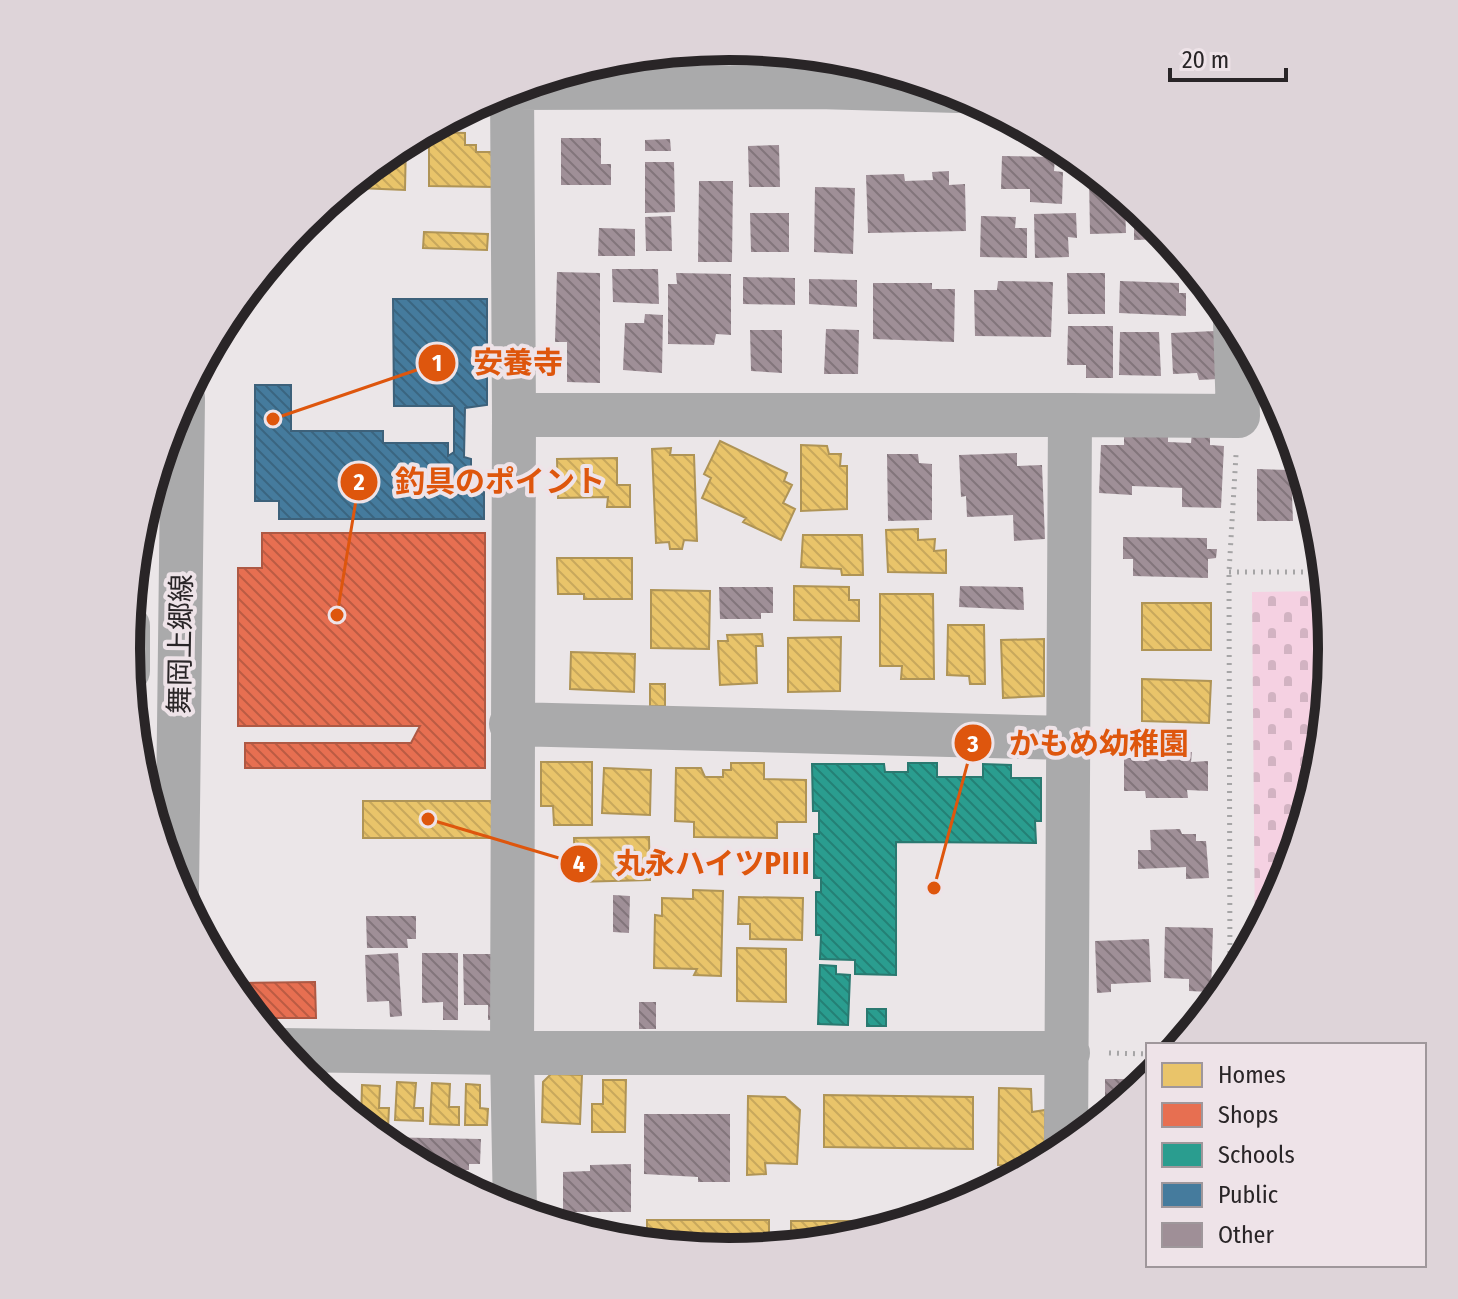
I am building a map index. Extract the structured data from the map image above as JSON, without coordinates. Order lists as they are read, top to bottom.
{
  "streets": {
    "street": ["舞岡上郷線"]
  },
  "places": [
    "安養寺",
    "釣具のポイント",
    "丸永ハイツPⅢ",
    "かもめ幼稚園"
  ],
  "legend": [
    "Homes",
    "Shops",
    "Schools",
    "Public",
    "Other"
  ],
  "scale_bar": "20 m"
}
